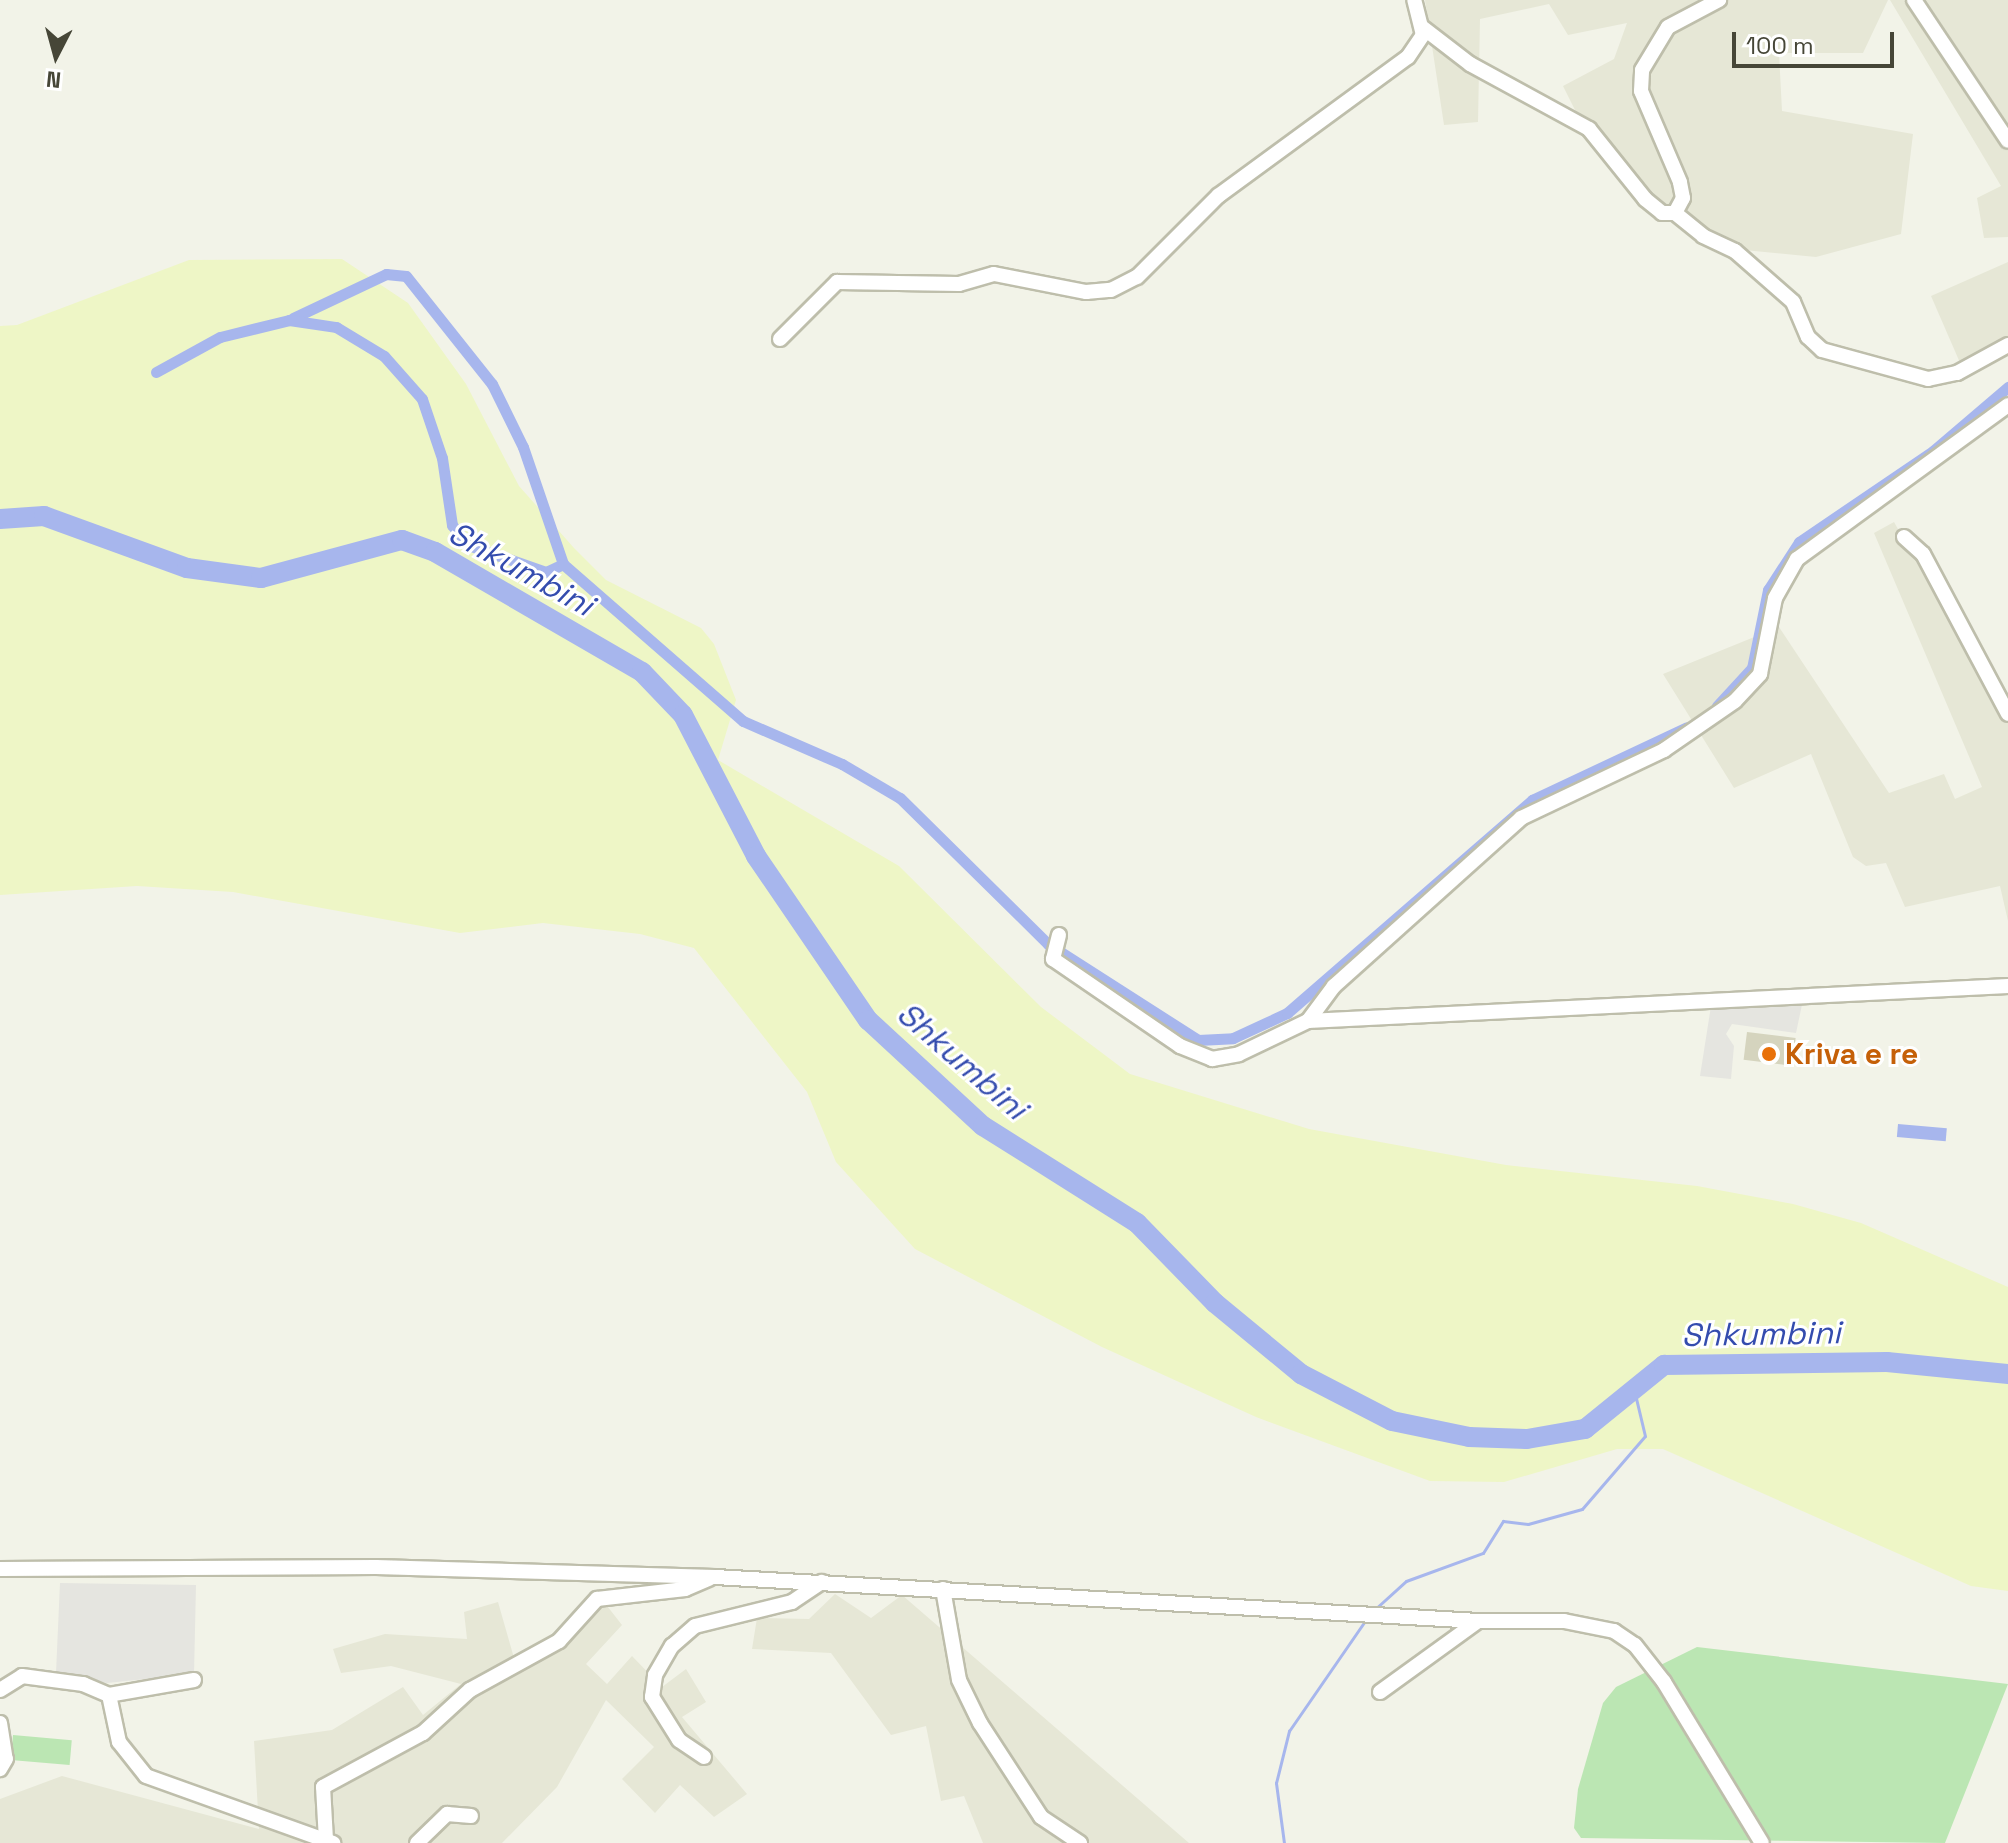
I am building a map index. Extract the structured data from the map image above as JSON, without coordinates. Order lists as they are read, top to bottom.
{
  "water": ["Shkumbini"],
  "places": ["Kriva e re"],
  "scale_bar": "100 m",
  "north": "bottom"
}
